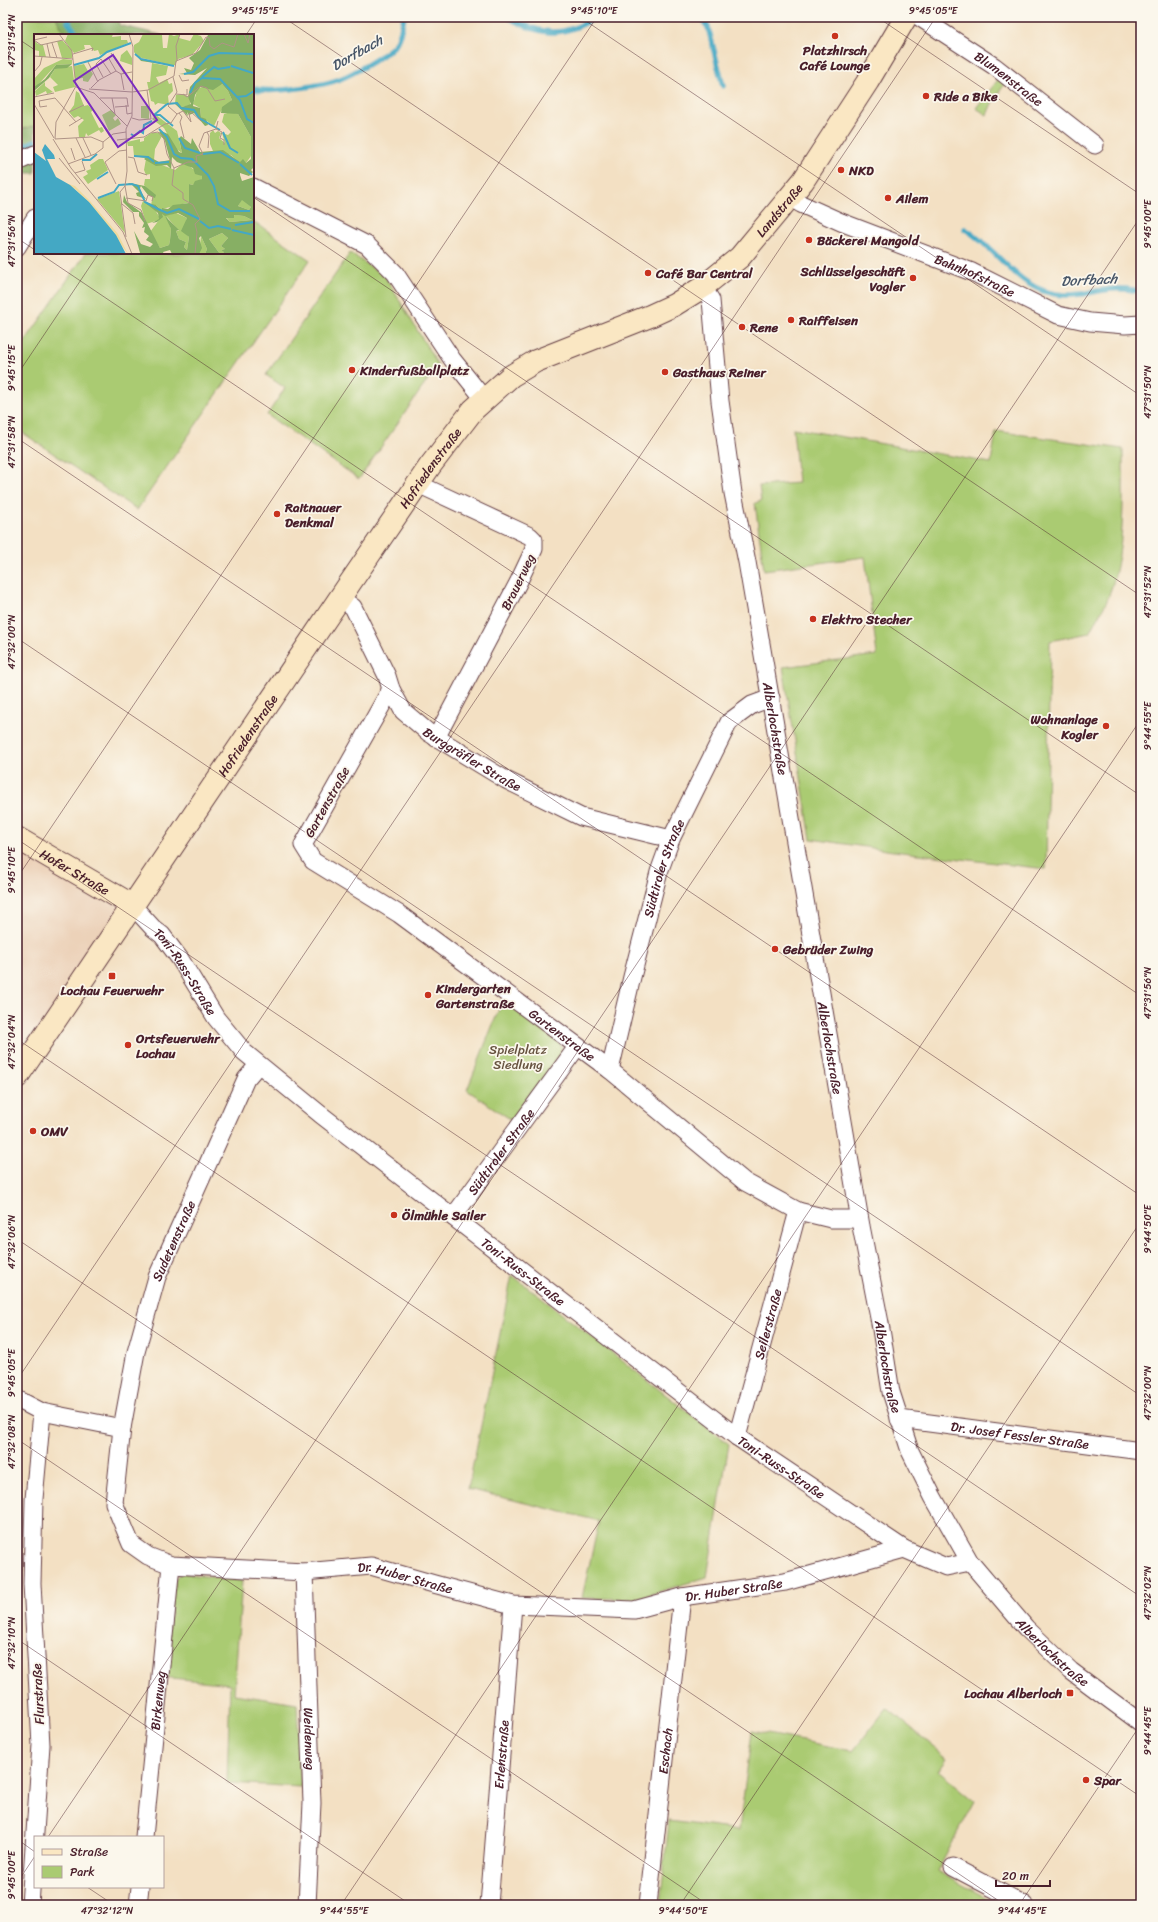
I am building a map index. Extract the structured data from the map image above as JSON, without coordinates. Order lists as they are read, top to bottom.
{
  "streets": {
    "main road": ["Landstraße", "Hofriedenstraße", "Hofer Straße"],
    "street": [
      "Blumenstraße",
      "Bahnhofstraße",
      "Brauerweg",
      "Alberlochstraße",
      "Burggräfler Straße",
      "Gartenstraße",
      "Südtiroler Straße",
      "Toni-Russ-Straße",
      "Sudetenstraße",
      "Seilerstraße",
      "Dr. Josef Fessler Straße",
      "Dr. Huber Straße",
      "Flurstraße",
      "Birkenweg",
      "Weidenweg",
      "Eschach",
      "Erlenstraße"
    ]
  },
  "crossings": [
    ["Landstraße", "Bahnhofstraße"],
    ["Landstraße", "Hofriedenstraße"],
    ["Landstraße", "Alberlochstraße"],
    ["Hofriedenstraße", "Brauerweg"],
    ["Hofriedenstraße", "Burggräfler Straße"],
    ["Hofriedenstraße", "Hofer Straße"],
    ["Hofriedenstraße", "Toni-Russ-Straße"],
    ["Brauerweg", "Burggräfler Straße"],
    ["Alberlochstraße", "Gartenstraße"],
    ["Alberlochstraße", "Südtiroler Straße"],
    ["Alberlochstraße", "Toni-Russ-Straße"],
    ["Alberlochstraße", "Dr. Josef Fessler Straße"],
    ["Burggräfler Straße", "Gartenstraße"],
    ["Burggräfler Straße", "Südtiroler Straße"],
    ["Gartenstraße", "Südtiroler Straße"],
    ["Gartenstraße", "Seilerstraße"],
    ["Südtiroler Straße", "Toni-Russ-Straße"],
    ["Hofer Straße", "Toni-Russ-Straße"],
    ["Toni-Russ-Straße", "Sudetenstraße"],
    ["Toni-Russ-Straße", "Seilerstraße"],
    ["Toni-Russ-Straße", "Dr. Huber Straße"],
    ["Sudetenstraße", "Dr. Huber Straße"],
    ["Dr. Huber Straße", "Birkenweg"],
    ["Dr. Huber Straße", "Weidenweg"],
    ["Dr. Huber Straße", "Eschach"],
    ["Dr. Huber Straße", "Erlenstraße"]
  ],
  "water": ["Dorfbach"],
  "parks": ["Spielplatz Siedlung"],
  "places": {
    "other": [
      "Platzhirsch Café Lounge",
      "Ride a Bike",
      "NKD",
      "Ailem",
      "Bäckerei Mangold",
      "Café Bar Central",
      "Schlüsselgeschäft Vogler",
      "Raiffeisen",
      "Rene",
      "Kinderfußballplatz",
      "Gasthaus Reiner",
      "Raitnauer Denkmal",
      "Elektro Stecher",
      "Wohnanlage Kogler",
      "Gebrüder Zwing",
      "Kindergarten Gartenstraße",
      "Ortsfeuerwehr Lochau",
      "OMV",
      "Ölmühle Sailer",
      "Spar"
    ],
    "transit": ["Lochau Feuerwehr", "Lochau Alberloch"]
  },
  "legend": ["Straße", "Park"],
  "scale_bar": "20 m",
  "coordinates": [
    "9°45'15\"E",
    "9°45'10\"E",
    "9°45'05\"E",
    "47°31'54\"N",
    "9°45'00\"E",
    "47°31'56\"N",
    "47°31'50\"N",
    "47°31'58\"N",
    "47°31'52\"N",
    "47°32'00\"N",
    "9°44'55\"E",
    "47°32'04\"N",
    "9°44'50\"E",
    "47°32'06\"N",
    "47°32'08\"N",
    "47°32'02\"N",
    "47°32'10\"N",
    "9°44'45\"E",
    "47°32'12\"N"
  ]
}
